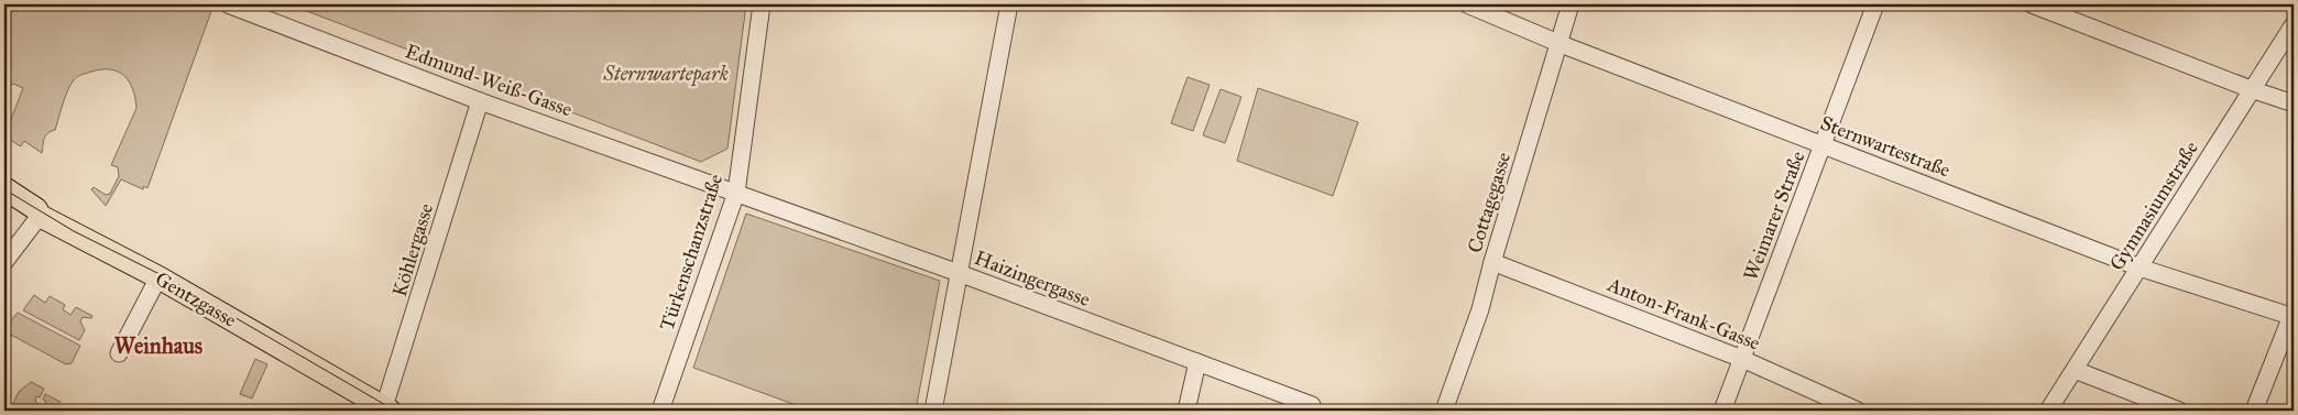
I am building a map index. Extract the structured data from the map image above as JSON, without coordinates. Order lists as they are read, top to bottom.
{
  "streets": {
    "main road": ["Gentzgasse"],
    "street": [
      "Edmund-Weiß-Gasse",
      "Sternwartestraße",
      "Cottagegasse",
      "Gymnasiumstraße",
      "Weimarer Straße",
      "Köhlergasse",
      "Türkenschanzstraße",
      "Haizingergasse",
      "Anton-Frank-Gasse"
    ]
  },
  "crossings": [
    ["Edmund-Weiß-Gasse", "Köhlergasse"],
    ["Edmund-Weiß-Gasse", "Türkenschanzstraße"],
    ["Edmund-Weiß-Gasse", "Haizingergasse"],
    ["Sternwartestraße", "Cottagegasse"],
    ["Sternwartestraße", "Gymnasiumstraße"],
    ["Sternwartestraße", "Weimarer Straße"],
    ["Cottagegasse", "Anton-Frank-Gasse"],
    ["Weimarer Straße", "Anton-Frank-Gasse"],
    ["Köhlergasse", "Gentzgasse"],
    ["Türkenschanzstraße", "Haizingergasse"]
  ],
  "districts": ["Weinhaus"],
  "parks": ["Sternwartepark"]
}
